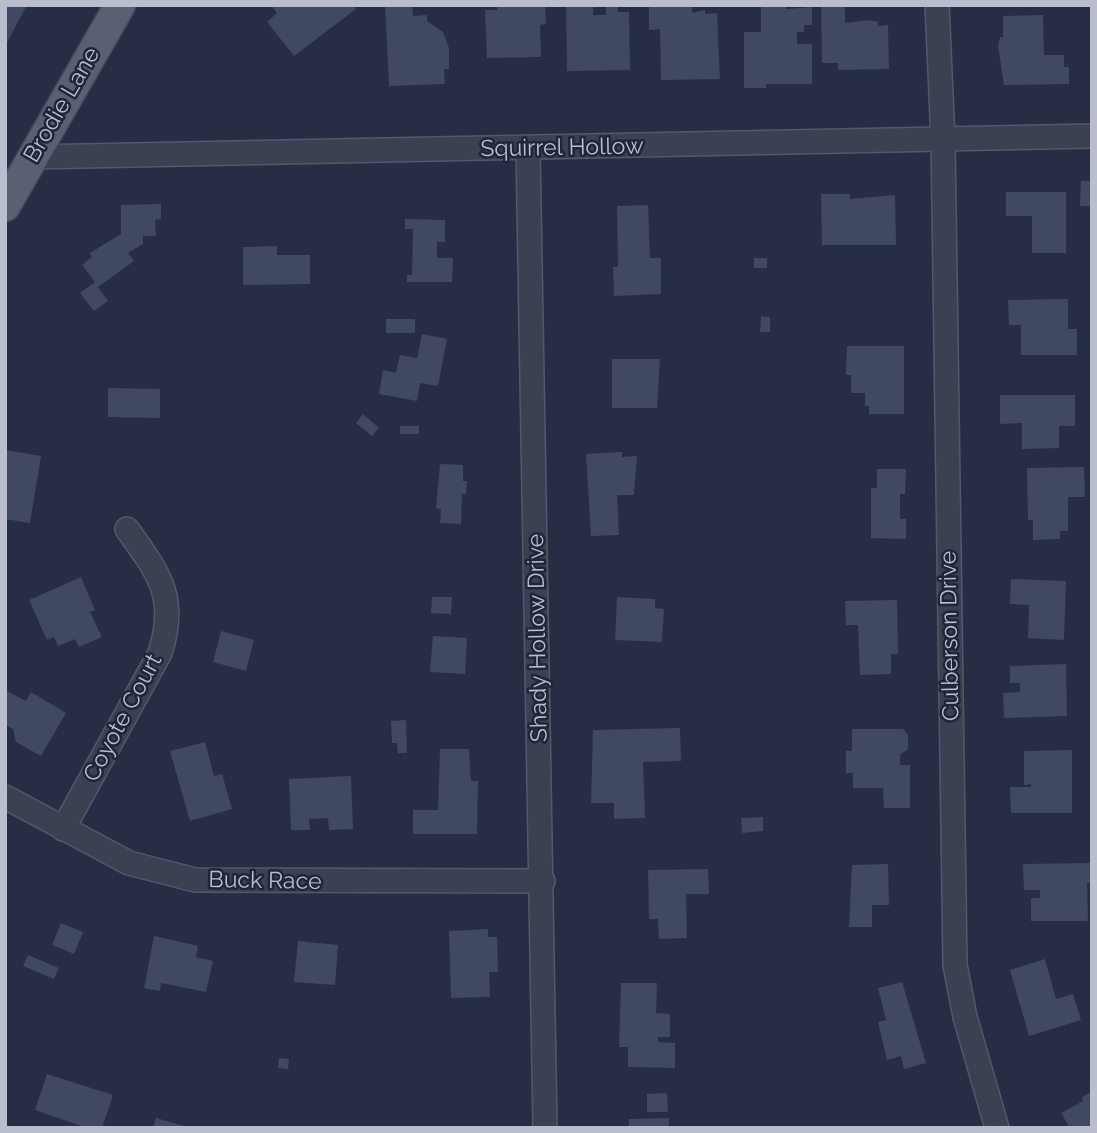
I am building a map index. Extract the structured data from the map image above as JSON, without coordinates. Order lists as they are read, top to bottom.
{
  "streets": {
    "main road": ["Brodie Lane"],
    "street": [
      "Squirrel Hollow",
      "Culberson Drive",
      "Shady Hollow Drive",
      "Coyote Court",
      "Buck Race"
    ]
  },
  "crossings": [
    ["Brodie Lane", "Squirrel Hollow"],
    ["Squirrel Hollow", "Culberson Drive"],
    ["Squirrel Hollow", "Shady Hollow Drive"],
    ["Shady Hollow Drive", "Buck Race"],
    ["Coyote Court", "Buck Race"]
  ]
}
